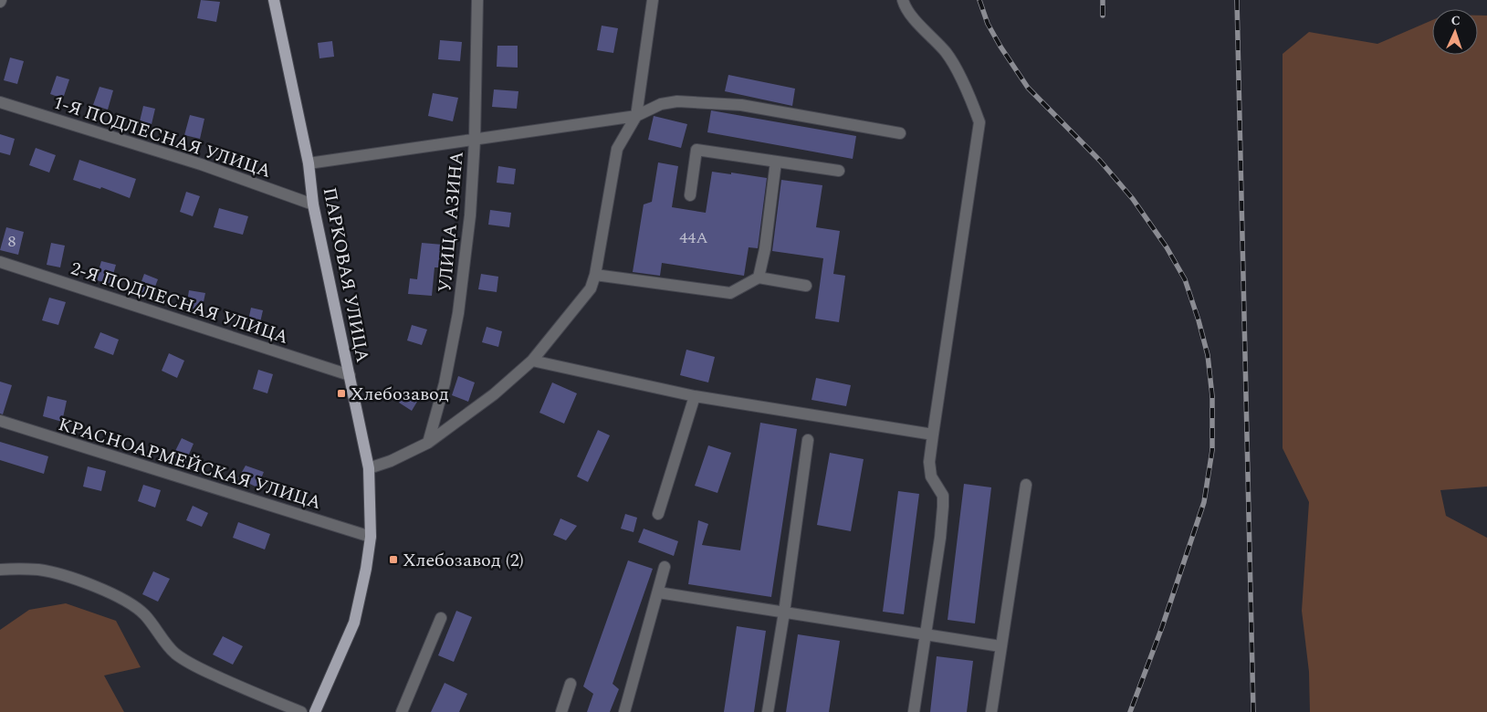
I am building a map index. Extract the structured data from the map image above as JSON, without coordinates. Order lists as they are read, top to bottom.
{
  "streets": {
    "main road": ["ПАРКОВАЯ УЛИЦА"],
    "street": [
      "1-Я ПОДЛЕСНАЯ УЛИЦА",
      "УЛИЦА АЗИНА",
      "2-Я ПОДЛЕСНАЯ УЛИЦА",
      "КРАСНОАРМЕЙСКАЯ УЛИЦА"
    ]
  },
  "crossings": [
    ["1-Я ПОДЛЕСНАЯ УЛИЦА", "ПАРКОВАЯ УЛИЦА"],
    ["ПАРКОВАЯ УЛИЦА", "2-Я ПОДЛЕСНАЯ УЛИЦА"],
    ["ПАРКОВАЯ УЛИЦА", "КРАСНОАРМЕЙСКАЯ УЛИЦА"]
  ],
  "places": {
    "transit": ["Хлебозавод", "Хлебозавод (2)"]
  },
  "house_numbers": ["44А", "8"],
  "north": "top"
}
